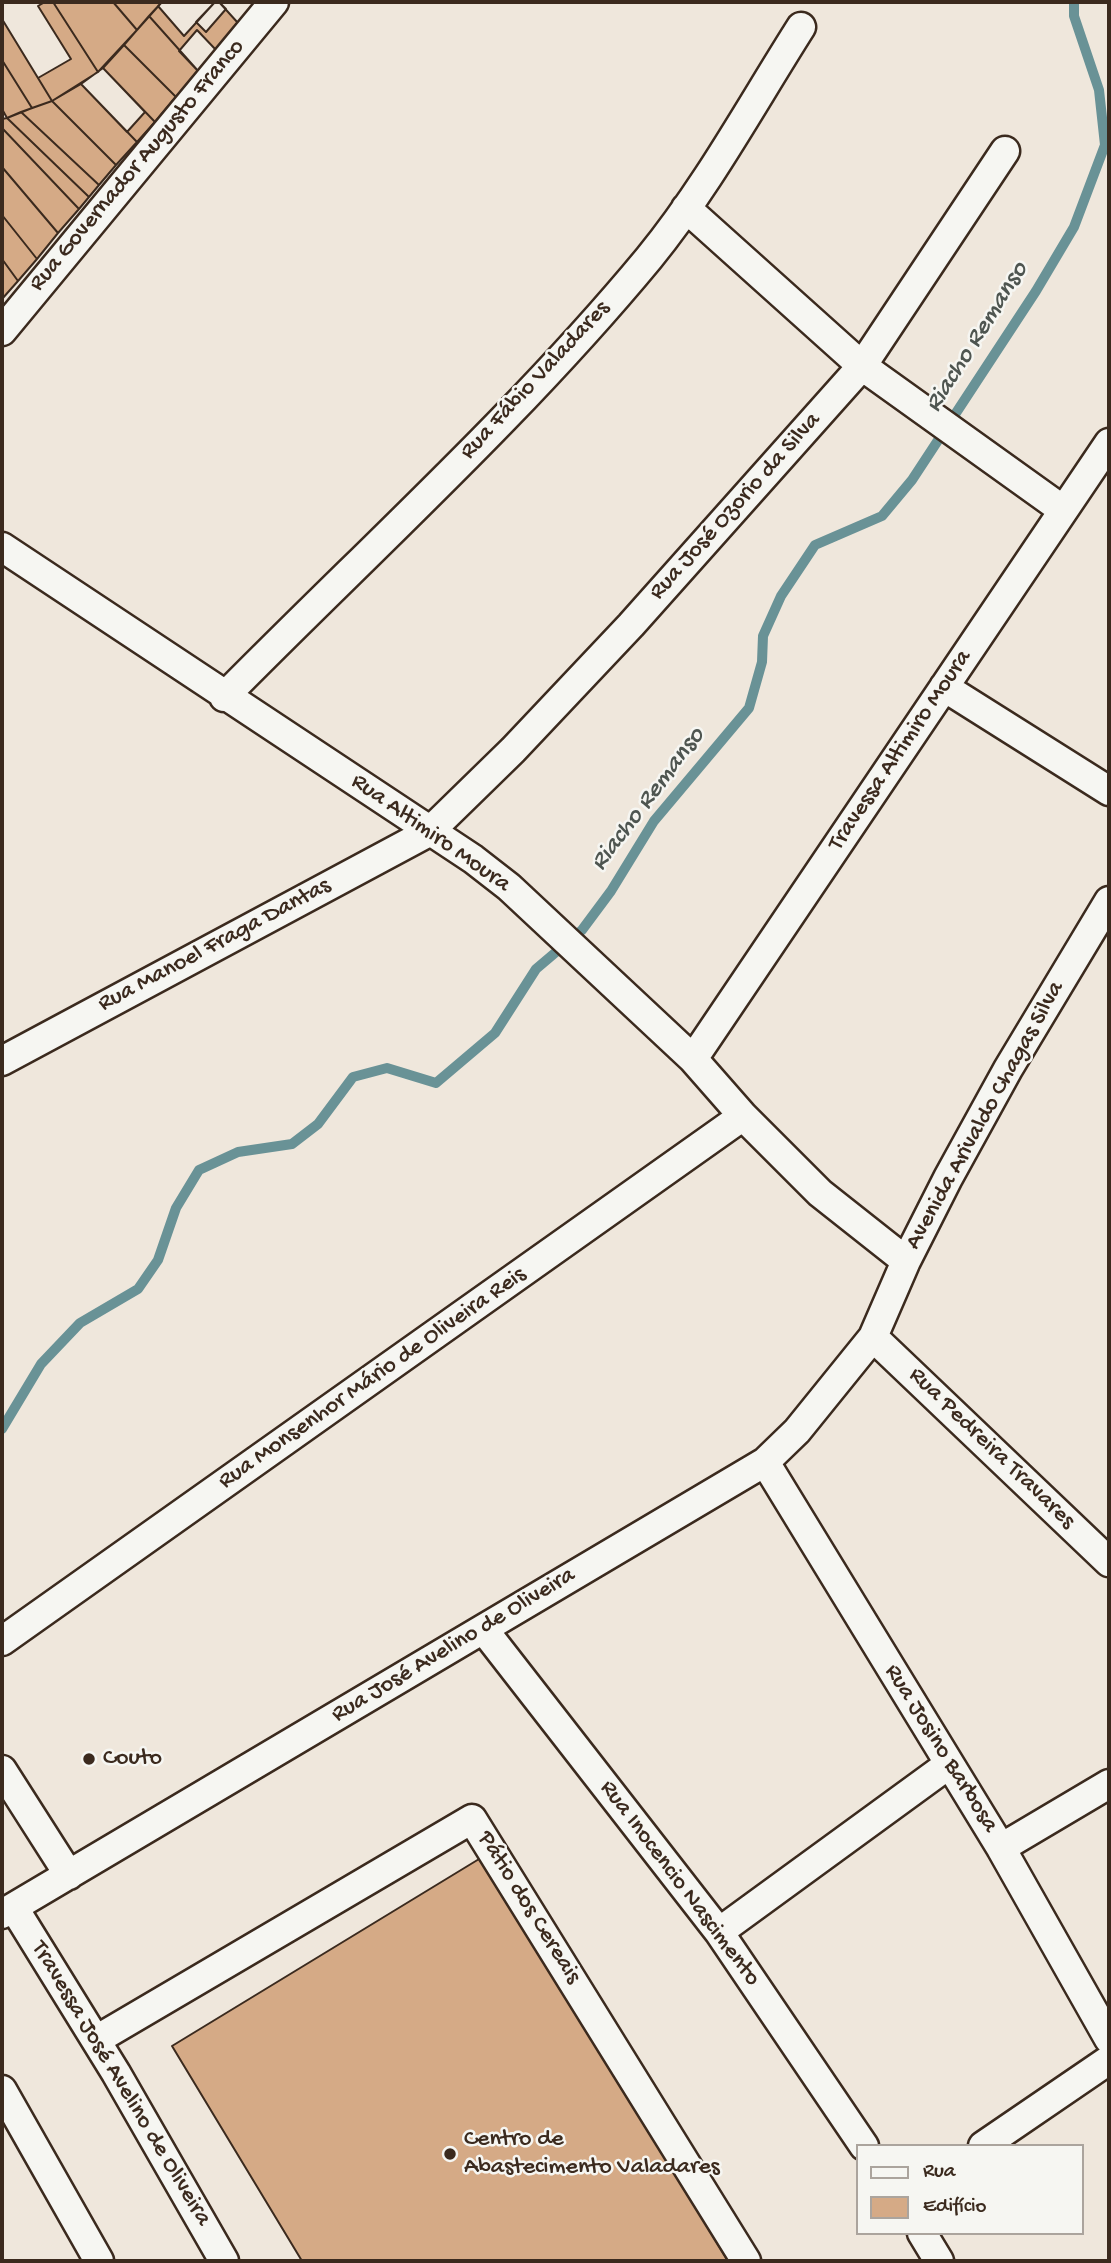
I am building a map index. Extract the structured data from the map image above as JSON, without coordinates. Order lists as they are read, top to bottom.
{
  "streets": {
    "street": [
      "Rua Governador Augusto Franco",
      "Rua Fábio Valadares",
      "Rua José Ozorio da Silva",
      "Travessa Altimiro Moura",
      "Rua Altimiro Moura",
      "Rua Manoel Fraga Dantas",
      "Avenida Arivaldo Chagas Silva",
      "Rua Monsenhor Mário de Oliveira Reis",
      "Rua Pedreira Travares",
      "Rua José Avelino de Oliveira",
      "Rua Josino Barbosa",
      "Rua Inocencio Nascimento",
      "Pátio dos Cereais",
      "Travessa José Avelino de Oliveira"
    ]
  },
  "crossings": [
    ["Rua Fábio Valadares", "Rua Altimiro Moura"],
    ["Rua José Ozorio da Silva", "Rua Altimiro Moura"],
    ["Rua José Ozorio da Silva", "Rua Manoel Fraga Dantas"],
    ["Travessa Altimiro Moura", "Rua Altimiro Moura"],
    ["Rua Altimiro Moura", "Rua Manoel Fraga Dantas"],
    ["Rua Altimiro Moura", "Avenida Arivaldo Chagas Silva"],
    ["Rua Altimiro Moura", "Rua Monsenhor Mário de Oliveira Reis"],
    ["Avenida Arivaldo Chagas Silva", "Rua Pedreira Travares"],
    ["Avenida Arivaldo Chagas Silva", "Rua José Avelino de Oliveira"],
    ["Rua Pedreira Travares", "Rua José Avelino de Oliveira"],
    ["Rua José Avelino de Oliveira", "Rua Josino Barbosa"],
    ["Rua José Avelino de Oliveira", "Rua Inocencio Nascimento"],
    ["Rua José Avelino de Oliveira", "Travessa José Avelino de Oliveira"],
    ["Pátio dos Cereais", "Travessa José Avelino de Oliveira"]
  ],
  "water": ["Riacho Remanso"],
  "places": ["Couto", "Centro de Abastecimento Valadares"],
  "legend": ["Rua", "Edifício"]
}
